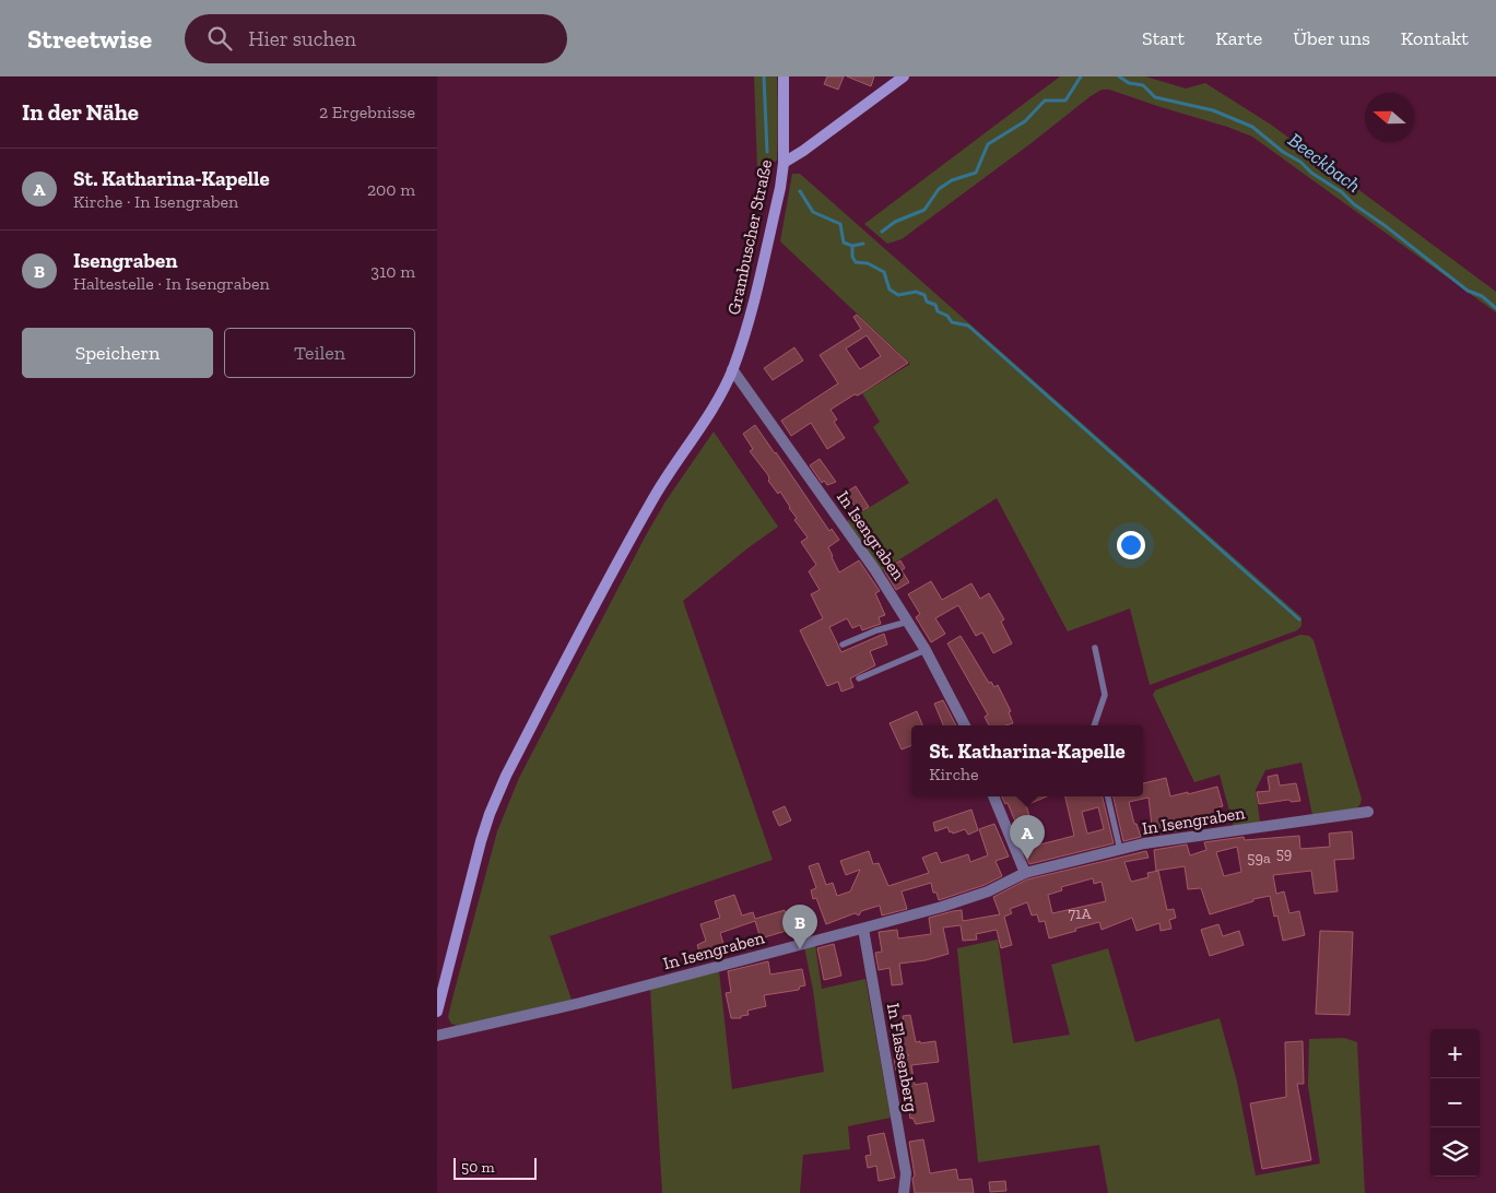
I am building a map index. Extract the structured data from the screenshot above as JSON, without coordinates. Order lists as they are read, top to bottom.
{
  "streets": {
    "main road": ["Grambuscher Straße"],
    "street": ["In Isengraben", "In Flassenberg"]
  },
  "crossings": [
    ["Grambuscher Straße", "In Isengraben"],
    ["In Isengraben", "In Flassenberg"]
  ],
  "water": ["Beeckbach"],
  "house_numbers": ["59", "59a", "71A"],
  "scale_bar": "50 m",
  "north": "left",
  "page": {
    "header": "Streetwise",
    "search": "Hier suchen",
    "nav": [
      "Start",
      "Karte",
      "Über uns",
      "Kontakt"
    ],
    "heading": ["In der Nähe", "2 Ergebnisse"],
    "list": [
      {
        "mark": "A",
        "name": "St. Katharina-Kapelle",
        "note": "Kirche · In Isengraben",
        "value": "200 m"
      },
      {
        "mark": "B",
        "name": "Isengraben",
        "note": "Haltestelle · In Isengraben",
        "value": "310 m"
      }
    ],
    "buttons": ["Speichern", "Teilen"],
    "popup": ["St. Katharina-Kapelle", "Kirche"],
    "pins": ["A", "B"],
    "map_buttons": ["+", "−"],
    "scale": "50 m"
  }
}
